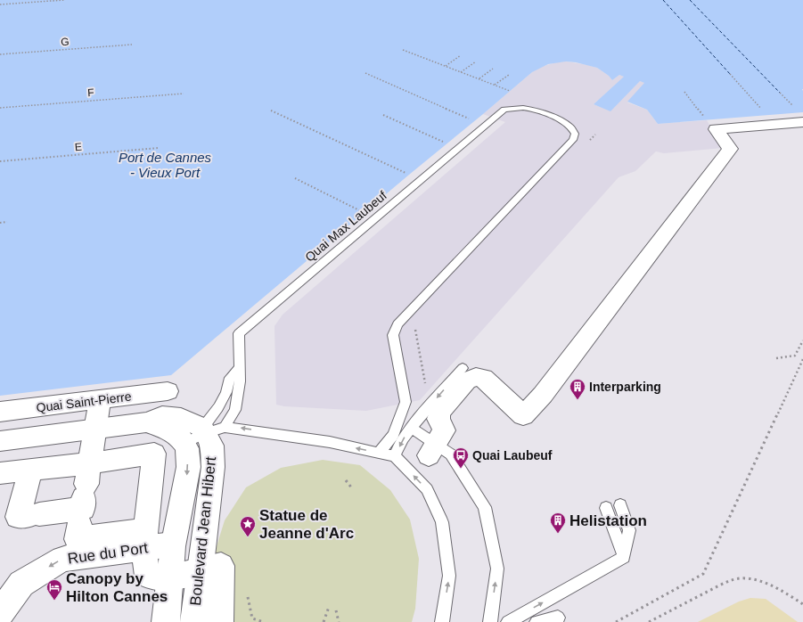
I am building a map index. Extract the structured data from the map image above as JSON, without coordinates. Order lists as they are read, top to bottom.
{
  "streets": {
    "street": ["Quai Saint-Pierre", "Boulevard Jean Hibert", "Rue du Port"],
    "lane": ["Quai Max Laubeuf"],
    "path": ["G", "F", "E"]
  },
  "crossings": [
    ["Quai Max Laubeuf", "Boulevard Jean Hibert"],
    ["Boulevard Jean Hibert", "Rue du Port"]
  ],
  "water": ["Port de Cannes - Vieux Port"],
  "places": {
    "building": ["Interparking", "Helistation"],
    "bus stop": ["Quai Laubeuf"],
    "place": ["Statue de Jeanne d'Arc"],
    "hotel": ["Canopy by Hilton Cannes"]
  }
}
